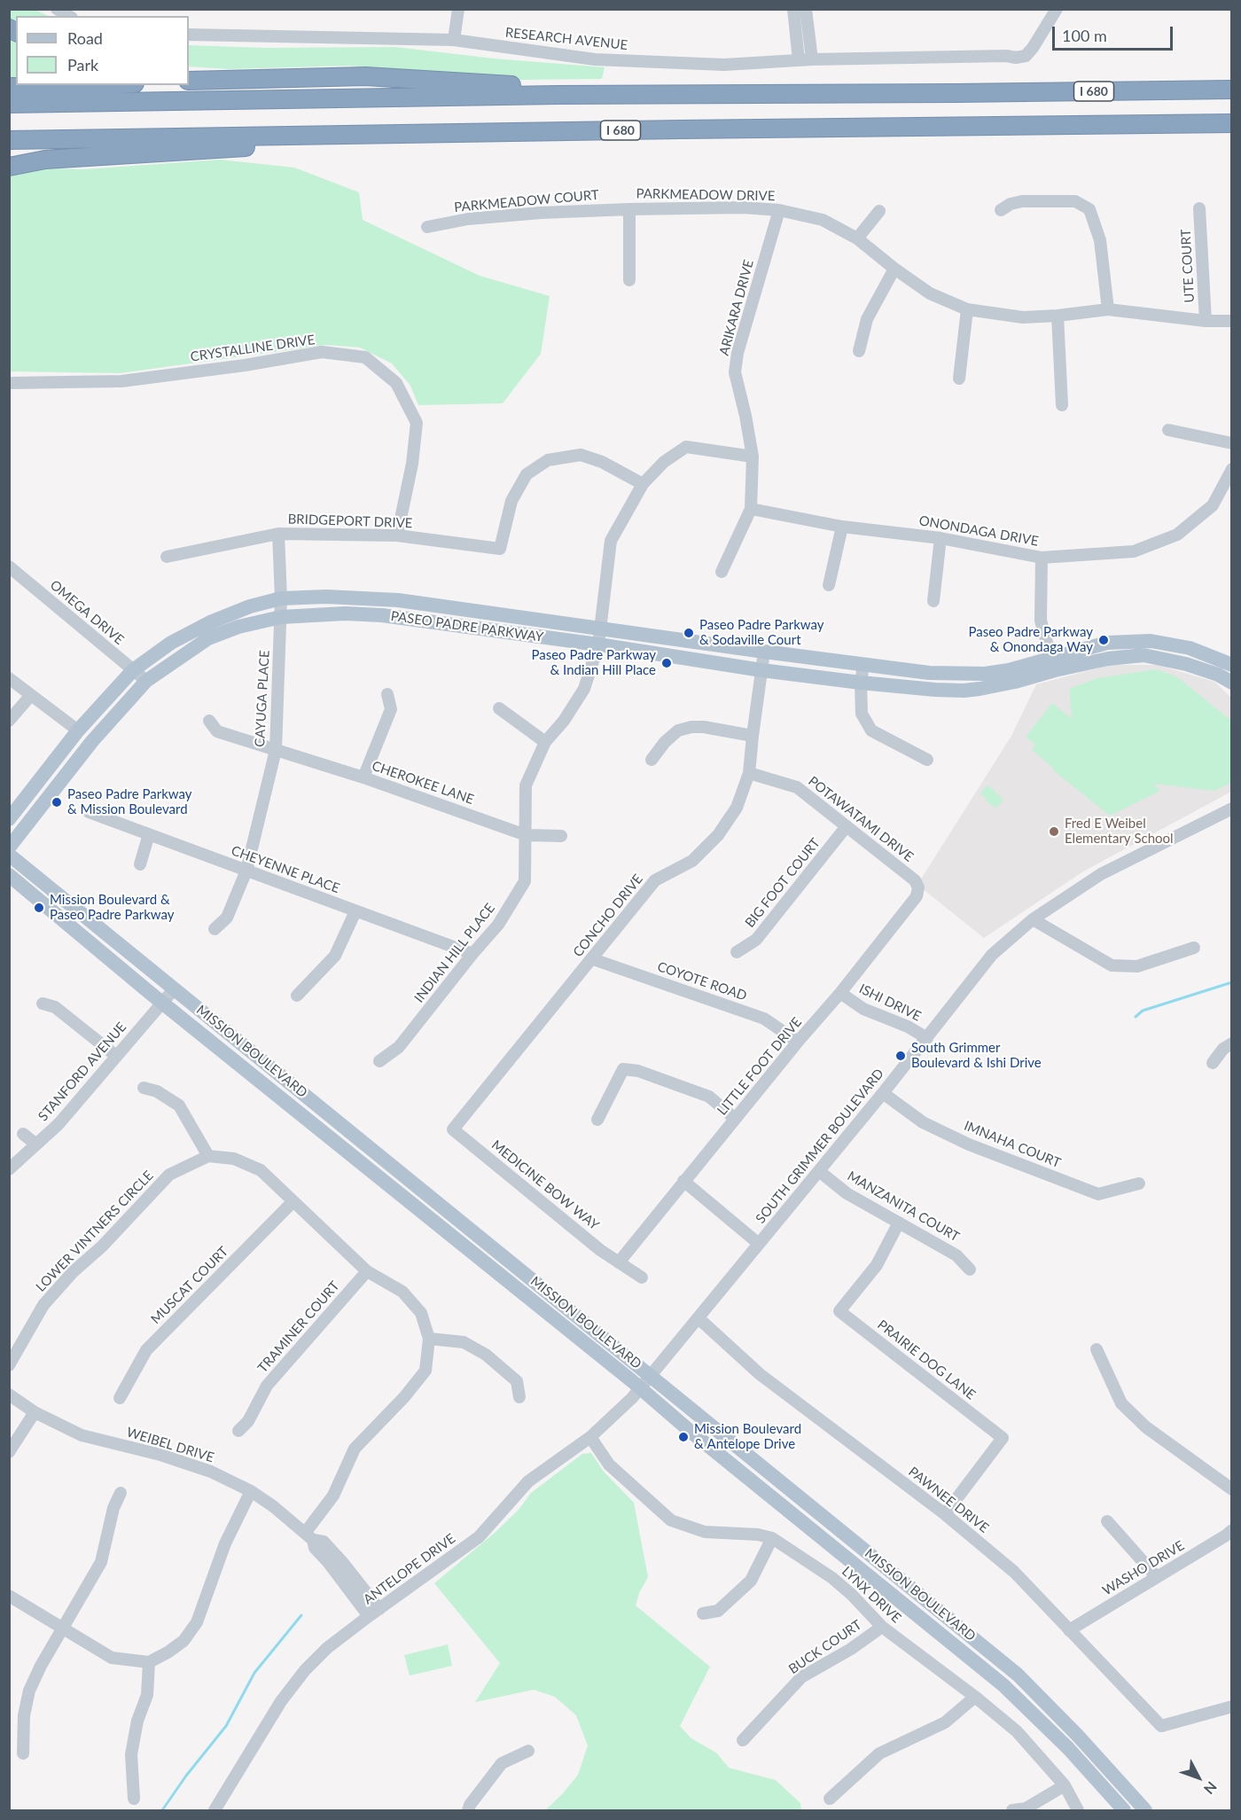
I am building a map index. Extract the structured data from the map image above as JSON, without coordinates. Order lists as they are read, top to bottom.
{
  "streets": {
    "highway": ["I 680"],
    "main road": ["PASEO PADRE PARKWAY", "MISSION BOULEVARD"],
    "street": [
      "RESEARCH AVENUE",
      "PARKMEADOW DRIVE",
      "PARKMEADOW COURT",
      "UTE COURT",
      "ARIKARA DRIVE",
      "CRYSTALLINE DRIVE",
      "BRIDGEPORT DRIVE",
      "ONONDAGA DRIVE",
      "OMEGA DRIVE",
      "CAYUGA PLACE",
      "CHEROKEE LANE",
      "POTAWATAMI DRIVE",
      "CHEYENNE PLACE",
      "BIG FOOT COURT",
      "CONCHO DRIVE",
      "INDIAN HILL PLACE",
      "COYOTE ROAD",
      "ISHI DRIVE",
      "LITTLE FOOT DRIVE",
      "STANFORD AVENUE",
      "IMNAHA COURT",
      "SOUTH GRIMMER BOULEVARD",
      "MEDICINE BOW WAY",
      "MANZANITA COURT",
      "LOWER VINTNERS CIRCLE",
      "MUSCAT COURT",
      "TRAMINER COURT",
      "PRAIRIE DOG LANE",
      "WEIBEL DRIVE",
      "PAWNEE DRIVE",
      "WASHO DRIVE",
      "ANTELOPE DRIVE",
      "LYNX DRIVE",
      "BUCK COURT"
    ]
  },
  "crossings": [
    ["PARKMEADOW DRIVE", "PARKMEADOW COURT"],
    ["PARKMEADOW DRIVE", "UTE COURT"],
    ["PARKMEADOW DRIVE", "ARIKARA DRIVE"],
    ["ARIKARA DRIVE", "ONONDAGA DRIVE"],
    ["ARIKARA DRIVE", "INDIAN HILL PLACE"],
    ["CRYSTALLINE DRIVE", "BRIDGEPORT DRIVE"],
    ["BRIDGEPORT DRIVE", "CAYUGA PLACE"],
    ["BRIDGEPORT DRIVE", "INDIAN HILL PLACE"],
    ["OMEGA DRIVE", "PASEO PADRE PARKWAY"],
    ["PASEO PADRE PARKWAY", "CAYUGA PLACE"],
    ["PASEO PADRE PARKWAY", "CONCHO DRIVE"],
    ["PASEO PADRE PARKWAY", "INDIAN HILL PLACE"],
    ["CAYUGA PLACE", "CHEROKEE LANE"],
    ["CAYUGA PLACE", "CHEYENNE PLACE"],
    ["CHEROKEE LANE", "INDIAN HILL PLACE"],
    ["POTAWATAMI DRIVE", "BIG FOOT COURT"],
    ["POTAWATAMI DRIVE", "CONCHO DRIVE"],
    ["POTAWATAMI DRIVE", "LITTLE FOOT DRIVE"],
    ["CHEYENNE PLACE", "INDIAN HILL PLACE"],
    ["CONCHO DRIVE", "COYOTE ROAD"],
    ["CONCHO DRIVE", "MEDICINE BOW WAY"],
    ["COYOTE ROAD", "LITTLE FOOT DRIVE"],
    ["ISHI DRIVE", "LITTLE FOOT DRIVE"],
    ["ISHI DRIVE", "SOUTH GRIMMER BOULEVARD"],
    ["MISSION BOULEVARD", "STANFORD AVENUE"],
    ["MISSION BOULEVARD", "SOUTH GRIMMER BOULEVARD"],
    ["MISSION BOULEVARD", "ANTELOPE DRIVE"],
    ["LITTLE FOOT DRIVE", "MEDICINE BOW WAY"],
    ["IMNAHA COURT", "SOUTH GRIMMER BOULEVARD"],
    ["SOUTH GRIMMER BOULEVARD", "MANZANITA COURT"],
    ["SOUTH GRIMMER BOULEVARD", "PAWNEE DRIVE"],
    ["SOUTH GRIMMER BOULEVARD", "ANTELOPE DRIVE"],
    ["MANZANITA COURT", "PRAIRIE DOG LANE"],
    ["PRAIRIE DOG LANE", "PAWNEE DRIVE"],
    ["WEIBEL DRIVE", "ANTELOPE DRIVE"],
    ["PAWNEE DRIVE", "WASHO DRIVE"],
    ["ANTELOPE DRIVE", "LYNX DRIVE"],
    ["LYNX DRIVE", "BUCK COURT"]
  ],
  "places": [
    "Paseo Padre Parkway & Sodaville Court",
    "Paseo Padre Parkway & Onondaga Way",
    "Paseo Padre Parkway & Indian Hill Place",
    "Paseo Padre Parkway & Mission Boulevard",
    "Fred E Weibel Elementary School",
    "Mission Boulevard & Paseo Padre Parkway",
    "South Grimmer Boulevard & Ishi Drive",
    "Mission Boulevard & Antelope Drive"
  ],
  "legend": ["Road", "Park"],
  "scale_bar": "100 m",
  "north": "bottom right"
}
